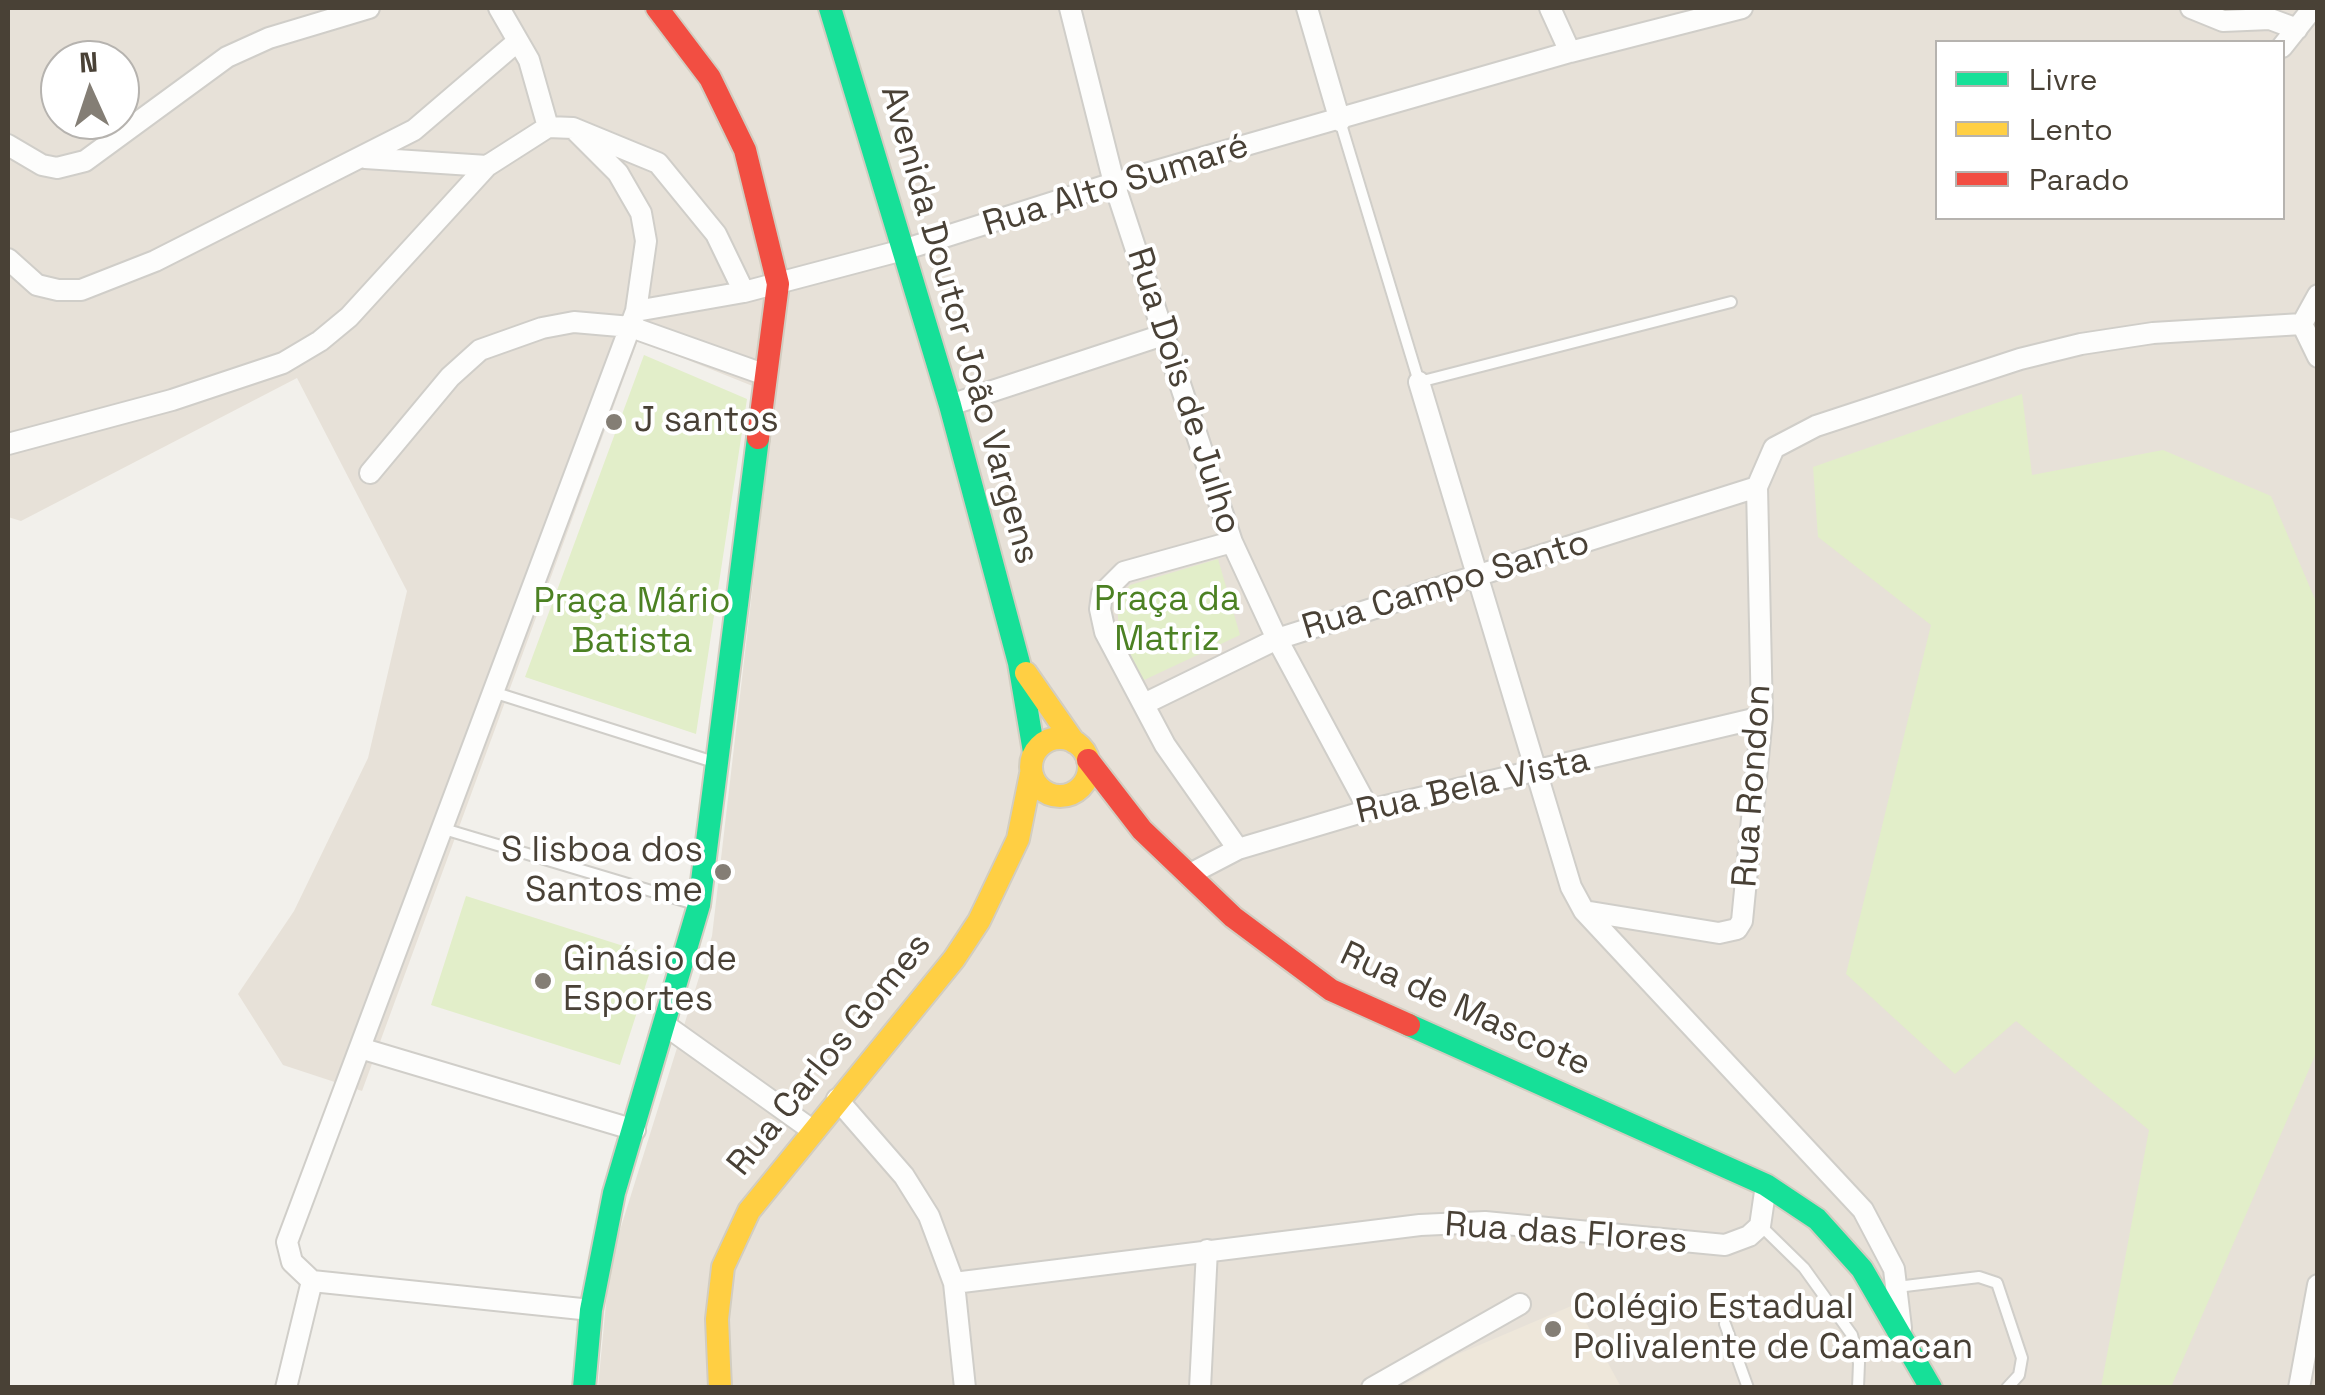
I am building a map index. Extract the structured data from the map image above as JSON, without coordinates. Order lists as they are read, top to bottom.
{
  "streets": {
    "main road": ["Avenida Doutor João Vargens", "Rua de Mascote", "Rua Carlos Gomes"],
    "street": [
      "Rua Alto Sumaré",
      "Rua Dois de Julho",
      "Rua Campo Santo",
      "Rua Rondon",
      "Rua Bela Vista",
      "Rua das Flores"
    ]
  },
  "crossings": [
    ["Rua Alto Sumaré", "Avenida Doutor João Vargens"],
    ["Rua Alto Sumaré", "Rua Dois de Julho"],
    ["Avenida Doutor João Vargens", "Rua de Mascote"],
    ["Avenida Doutor João Vargens", "Rua Carlos Gomes"],
    ["Rua Dois de Julho", "Rua Campo Santo"],
    ["Rua Dois de Julho", "Rua Bela Vista"],
    ["Rua Campo Santo", "Rua Rondon"],
    ["Rua Rondon", "Rua Bela Vista"],
    ["Rua Bela Vista", "Rua de Mascote"],
    ["Rua de Mascote", "Rua Carlos Gomes"]
  ],
  "parks": ["Praça da Matriz", "Praça Mário Batista"],
  "places": [
    "J santos",
    "S lisboa dos Santos me",
    "Ginásio de Esportes",
    "Colégio Estadual Polivalente de Camacan"
  ],
  "legend": ["Livre", "Lento", "Parado"],
  "north": "top"
}
